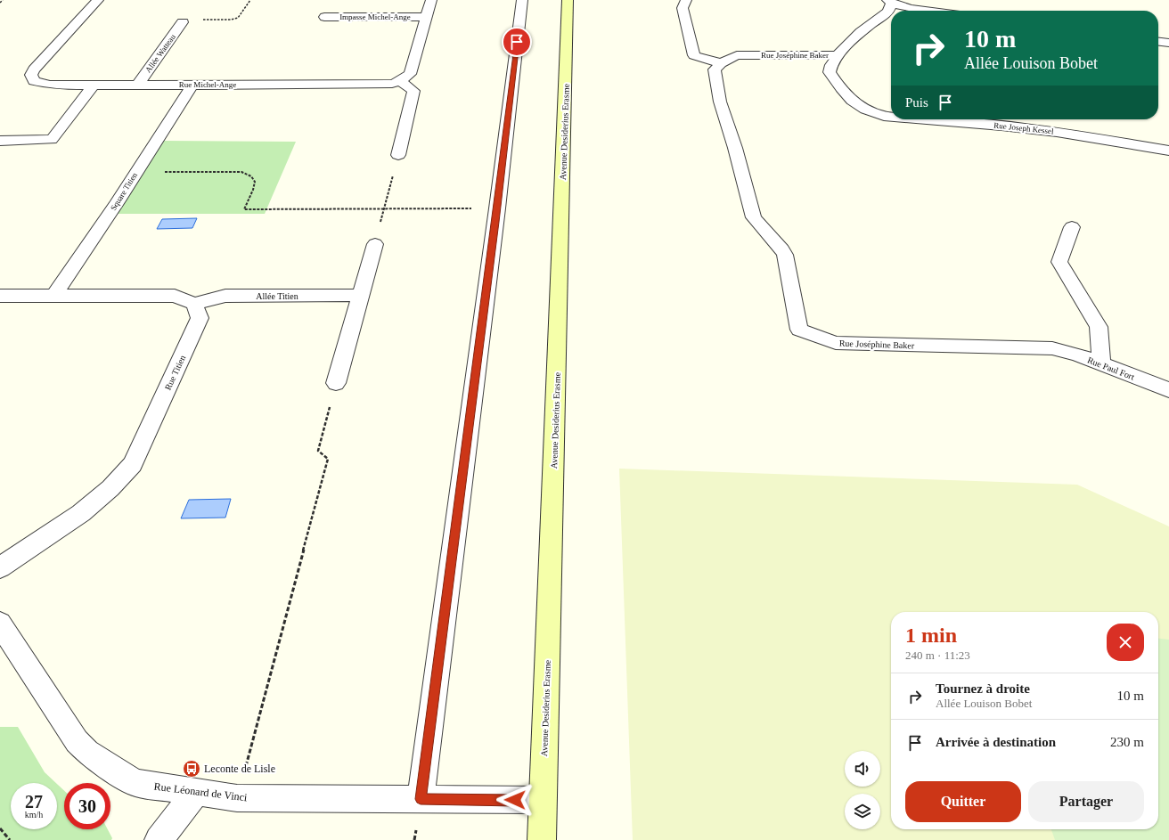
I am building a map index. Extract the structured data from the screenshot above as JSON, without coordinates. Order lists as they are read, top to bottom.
{
  "streets": {
    "main road": ["Avenue Desiderius Erasme"],
    "street": [
      "Impasse Michel-Ange",
      "Allée Watteau",
      "Rue Joséphine Baker",
      "Rue Michel-Ange",
      "Rue Joseph Kessel",
      "Square Titien",
      "Allée Titien",
      "Rue Paul Fort",
      "Rue Titien",
      "Rue Léonard de Vinci"
    ]
  },
  "crossings": [
    ["Allée Watteau", "Rue Michel-Ange"],
    ["Rue Joséphine Baker", "Rue Joseph Kessel"],
    ["Rue Joséphine Baker", "Rue Paul Fort"],
    ["Rue Michel-Ange", "Square Titien"],
    ["Avenue Desiderius Erasme", "Rue Léonard de Vinci"],
    ["Allée Titien", "Rue Titien"]
  ],
  "places": {
    "bus stop": ["Leconte de Lisle"]
  },
  "page": {
    "turn": ["10 m", "Allée Louison Bobet"],
    "then": "Puis",
    "heading": ["1 min", "240 m · 11:23"],
    "list": [
      {
        "name": "Tournez à droite",
        "note": "Allée Louison Bobet",
        "value": "10 m"
      },
      {
        "name": "Arrivée à destination",
        "value": "230 m"
      }
    ],
    "buttons": ["Quitter", "Partager"],
    "speed": "27 km/h",
    "limit": "30"
  }
}
